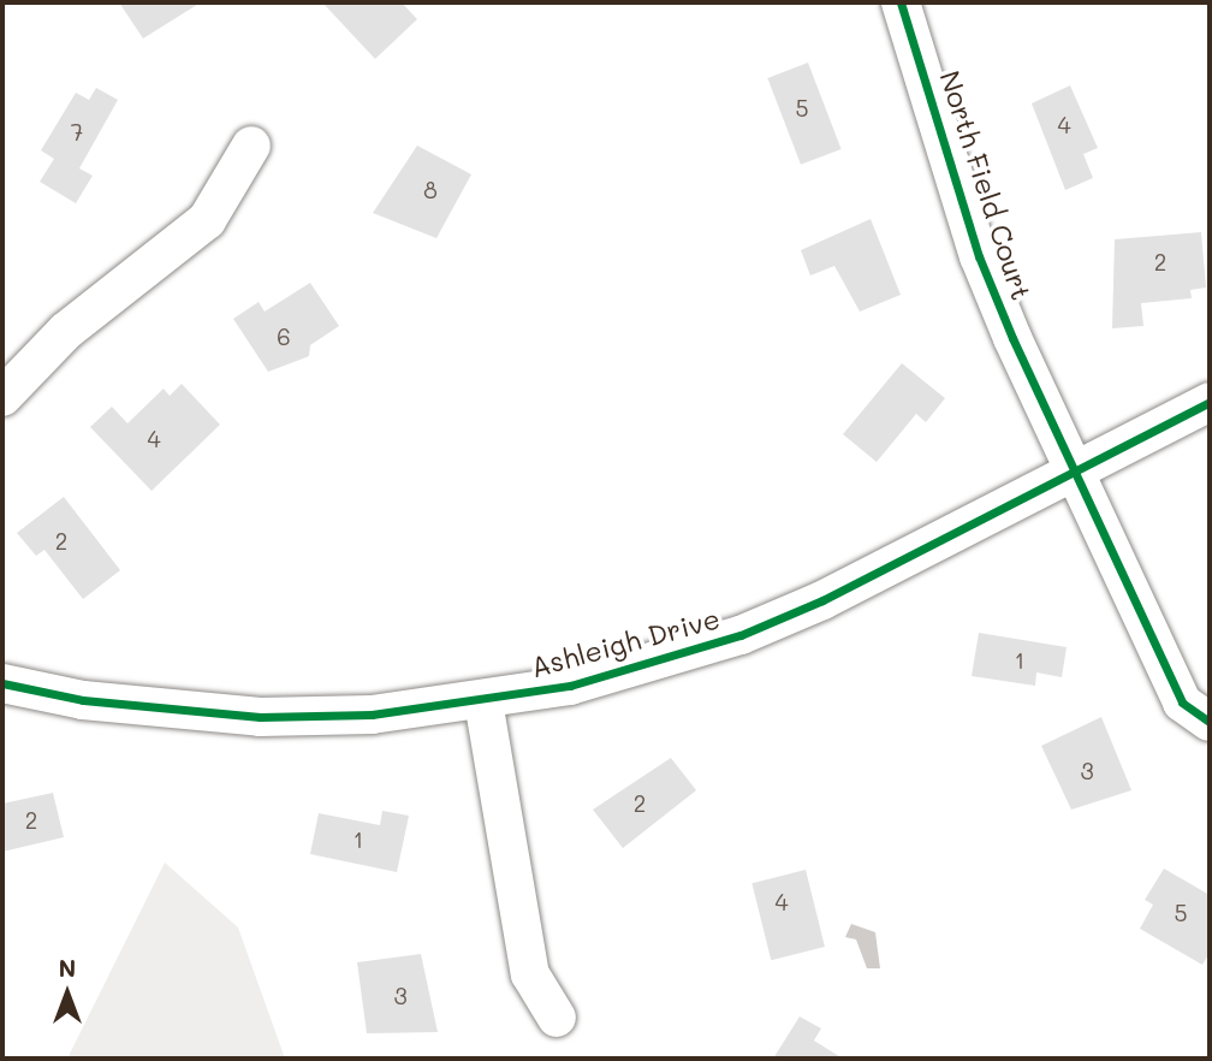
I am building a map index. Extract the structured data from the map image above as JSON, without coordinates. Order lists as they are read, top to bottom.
{
  "streets": {
    "street": ["North Field Court", "Ashleigh Drive"]
  },
  "crossings": [
    ["North Field Court", "Ashleigh Drive"]
  ],
  "house_numbers": [
    "5",
    "4",
    "7",
    "8",
    "2",
    "6",
    "4",
    "2",
    "1",
    "3",
    "2",
    "2",
    "1",
    "4",
    "5",
    "3"
  ],
  "north": "top"
}
